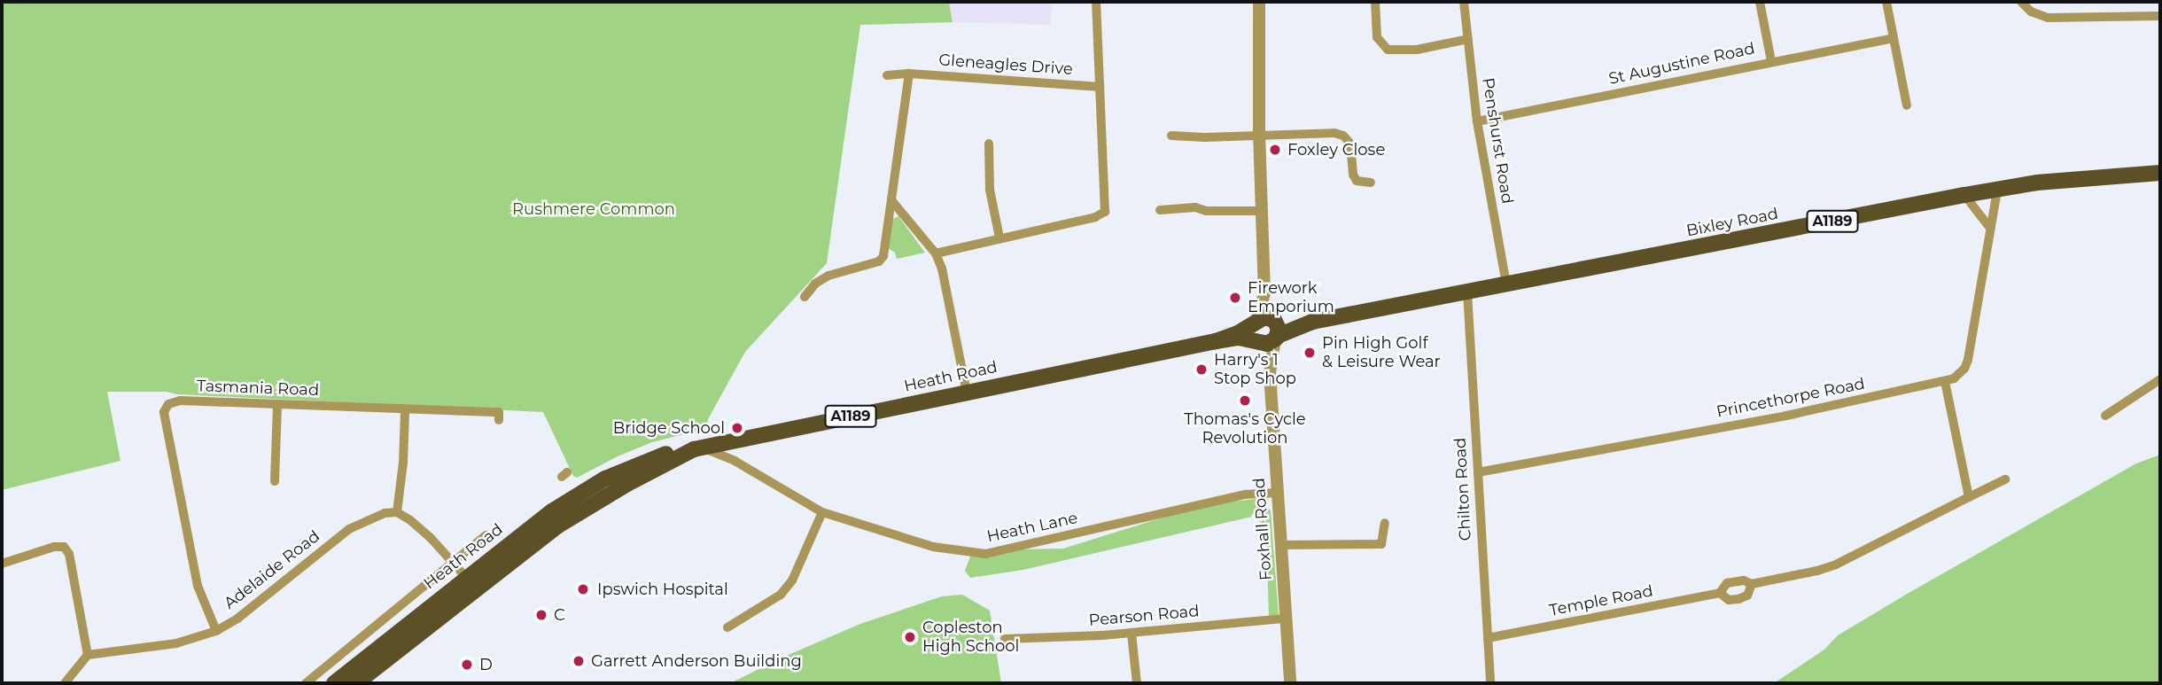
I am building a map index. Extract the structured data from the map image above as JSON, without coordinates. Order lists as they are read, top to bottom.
{
  "streets": {
    "main road": ["A1189", "Bixley Road", "Heath Road"],
    "street": [
      "St Augustine Road",
      "Gleneagles Drive",
      "Penshurst Road",
      "Tasmania Road",
      "Princethorpe Road",
      "Chilton Road",
      "Heath Lane",
      "Foxhall Road",
      "Adelaide Road",
      "Temple Road",
      "Pearson Road"
    ]
  },
  "crossings": [
    ["St Augustine Road", "Penshurst Road"],
    ["Penshurst Road", "Bixley Road"],
    ["Bixley Road", "Heath Road"],
    ["Bixley Road", "Princethorpe Road"],
    ["Bixley Road", "Chilton Road"],
    ["Bixley Road", "Foxhall Road"],
    ["Heath Road", "Heath Lane"],
    ["Heath Road", "Foxhall Road"],
    ["Tasmania Road", "Adelaide Road"],
    ["Princethorpe Road", "Chilton Road"],
    ["Chilton Road", "Temple Road"],
    ["Heath Lane", "Foxhall Road"],
    ["Foxhall Road", "Pearson Road"]
  ],
  "parks": ["Rushmere Common"],
  "places": [
    "Foxley Close",
    "Firework Emporium",
    "Pin High Golf & Leisure Wear",
    "Harry's 1 Stop Shop",
    "Thomas's Cycle Revolution",
    "Bridge School",
    "Ipswich Hospital",
    "C",
    "Copleston High School",
    "Garrett Anderson Building",
    "D"
  ]
}
